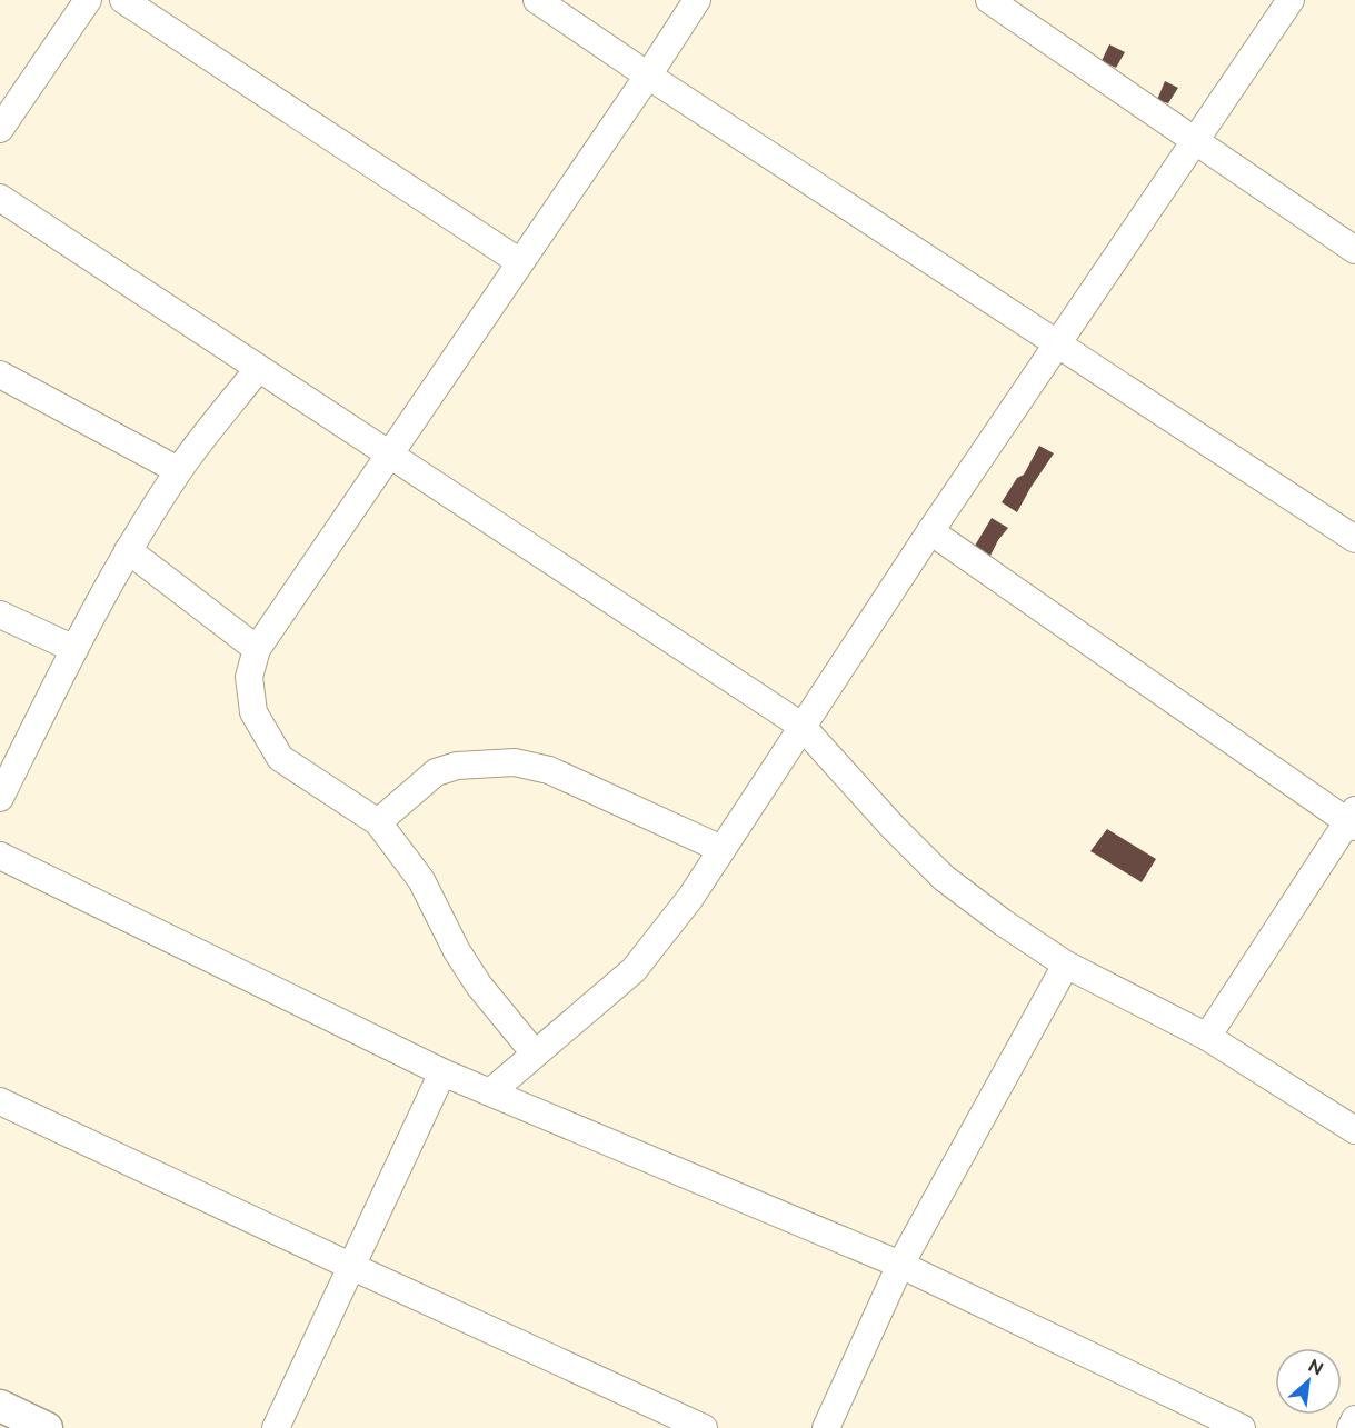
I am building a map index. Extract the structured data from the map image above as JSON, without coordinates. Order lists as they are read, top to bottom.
{
  "north": "top right"
}
